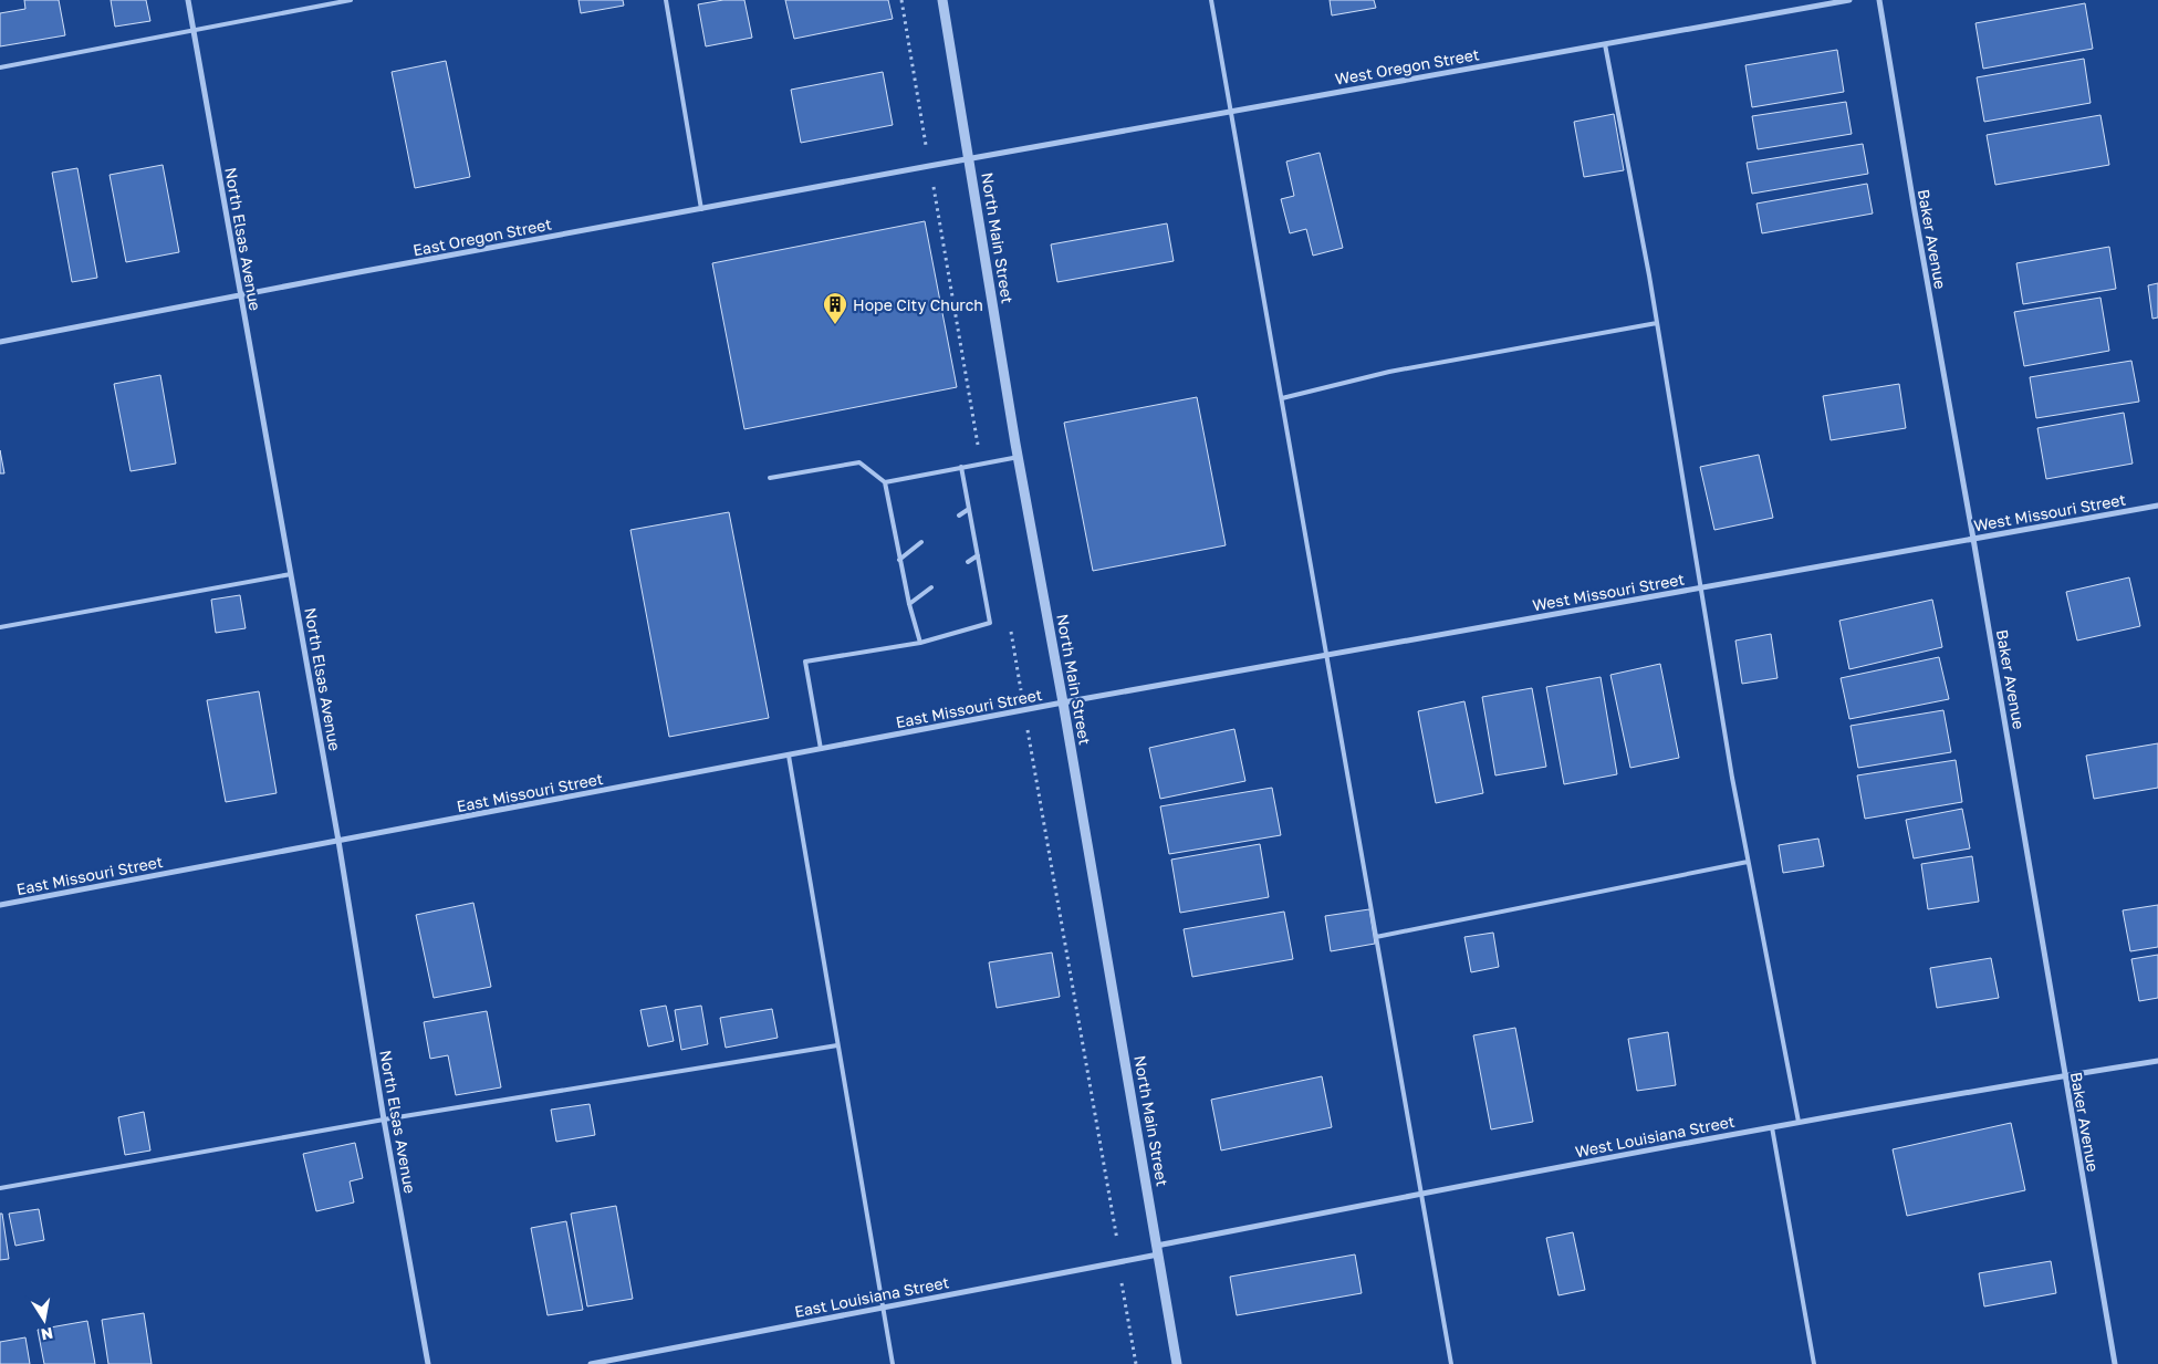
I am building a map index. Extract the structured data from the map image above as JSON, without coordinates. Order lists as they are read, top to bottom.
{
  "streets": {
    "street": [
      "West Oregon Street",
      "East Oregon Street",
      "North Main Street",
      "North Elsas Avenue",
      "Baker Avenue",
      "West Missouri Street",
      "East Missouri Street",
      "West Louisiana Street",
      "East Louisiana Street"
    ]
  },
  "crossings": [
    ["West Oregon Street", "East Oregon Street"],
    ["West Oregon Street", "North Main Street"],
    ["East Oregon Street", "North Main Street"],
    ["East Oregon Street", "North Elsas Avenue"],
    ["North Main Street", "West Missouri Street"],
    ["North Main Street", "East Missouri Street"],
    ["North Main Street", "West Louisiana Street"],
    ["North Main Street", "East Louisiana Street"],
    ["North Elsas Avenue", "East Missouri Street"],
    ["Baker Avenue", "West Missouri Street"],
    ["Baker Avenue", "West Louisiana Street"],
    ["West Missouri Street", "East Missouri Street"],
    ["West Louisiana Street", "East Louisiana Street"]
  ],
  "places": {
    "building": ["Hope City Church"]
  },
  "north": "bottom"
}
